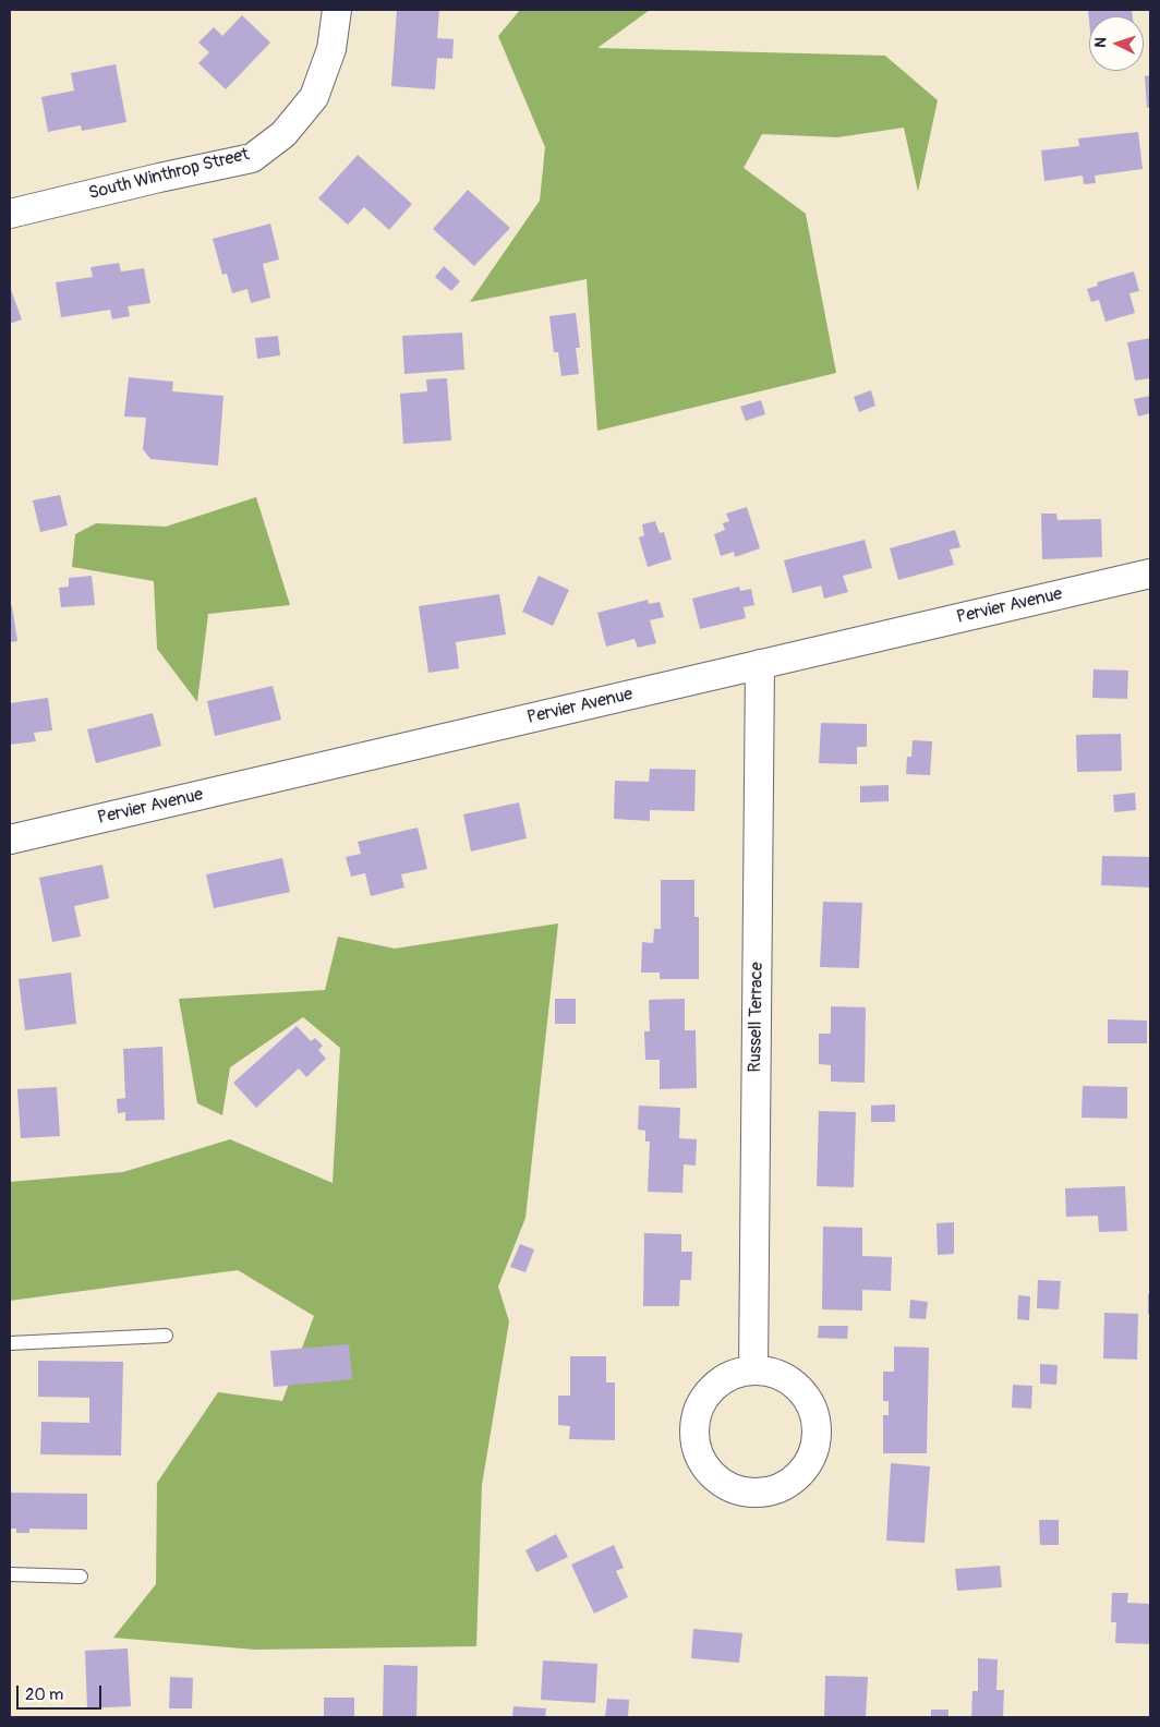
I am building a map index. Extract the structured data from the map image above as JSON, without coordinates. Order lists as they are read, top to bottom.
{
  "streets": {
    "street": ["South Winthrop Street", "Pervier Avenue", "Russell Terrace"]
  },
  "crossings": [
    ["Pervier Avenue", "Russell Terrace"]
  ],
  "scale_bar": "20 m",
  "north": "left"
}
